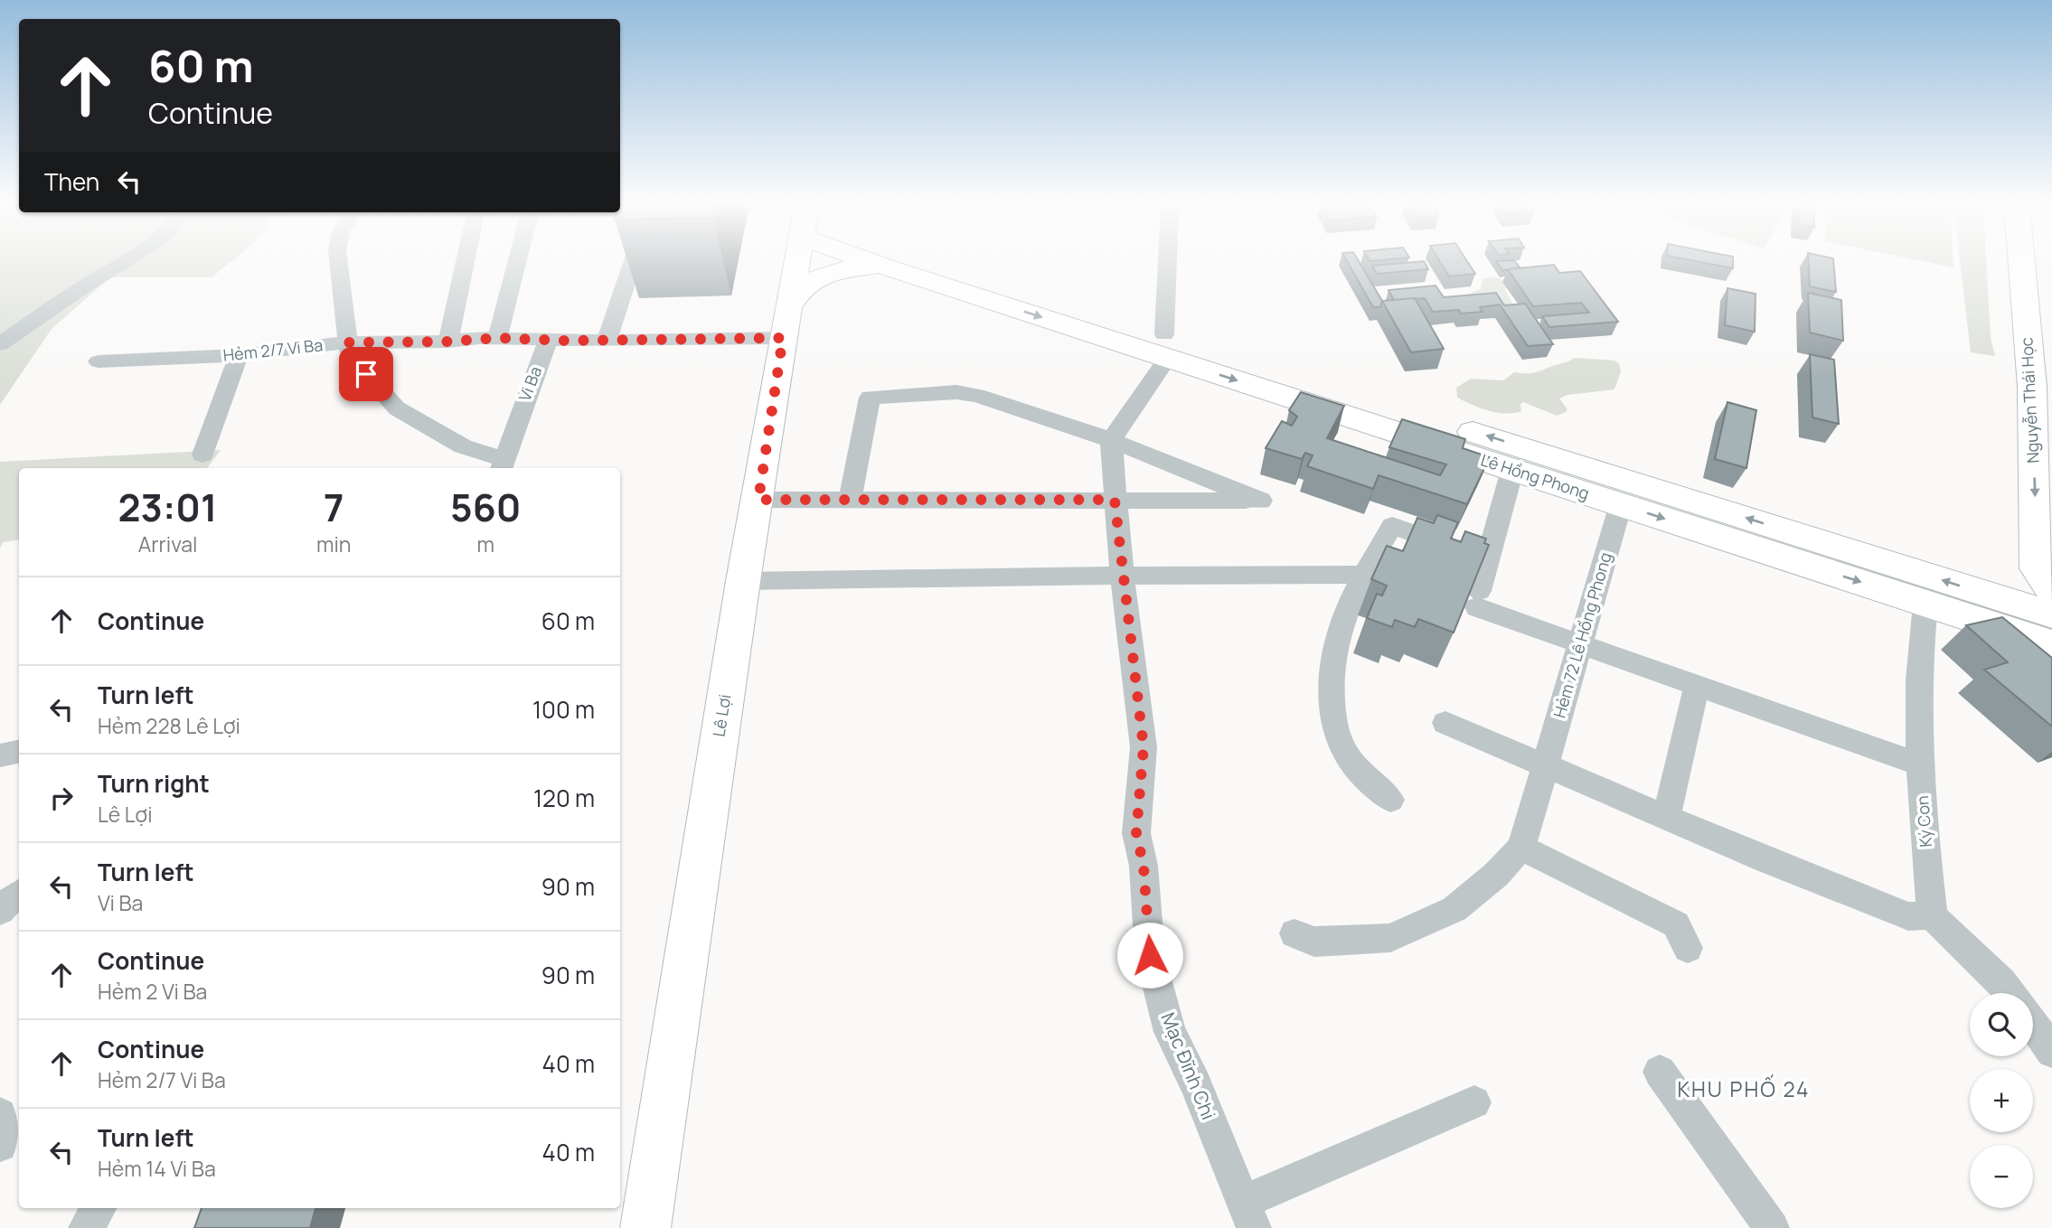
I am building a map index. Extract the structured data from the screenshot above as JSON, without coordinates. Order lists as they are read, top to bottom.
{
  "streets": {
    "main road": ["Nguyễn Thái Học", "Lê Hồng Phong", "Lê Lợi"],
    "street": [
      "Hẻm 2/7 Vi Ba",
      "Vi Ba",
      "Hẻm 72 Lê Hồng Phong",
      "Ký Con",
      "Mạc Đĩnh Chi"
    ]
  },
  "crossings": [
    ["Hẻm 2/7 Vi Ba", "Vi Ba"],
    ["Lê Hồng Phong", "Hẻm 72 Lê Hồng Phong"],
    ["Lê Hồng Phong", "Ký Con"]
  ],
  "one_way": ["Nguyễn Thái Học"],
  "districts": ["KHU PHỐ 24"],
  "page": {
    "turn": ["60 m", "Continue"],
    "then": "Then",
    "eta": [
      "23:01",
      "Arrival",
      "7",
      "min",
      "560",
      "m"
    ],
    "list": [
      {
        "name": "Continue",
        "value": "60 m"
      },
      {
        "name": "Turn left",
        "note": "Hẻm 228 Lê Lợi",
        "value": "100 m"
      },
      {
        "name": "Turn right",
        "note": "Lê Lợi",
        "value": "120 m"
      },
      {
        "name": "Turn left",
        "note": "Vi Ba",
        "value": "90 m"
      },
      {
        "name": "Continue",
        "note": "Hẻm 2 Vi Ba",
        "value": "90 m"
      },
      {
        "name": "Continue",
        "note": "Hẻm 2/7 Vi Ba",
        "value": "40 m"
      },
      {
        "name": "Turn left",
        "note": "Hẻm 14 Vi Ba",
        "value": "40 m"
      }
    ],
    "map_buttons": ["+", "−"]
  }
}
